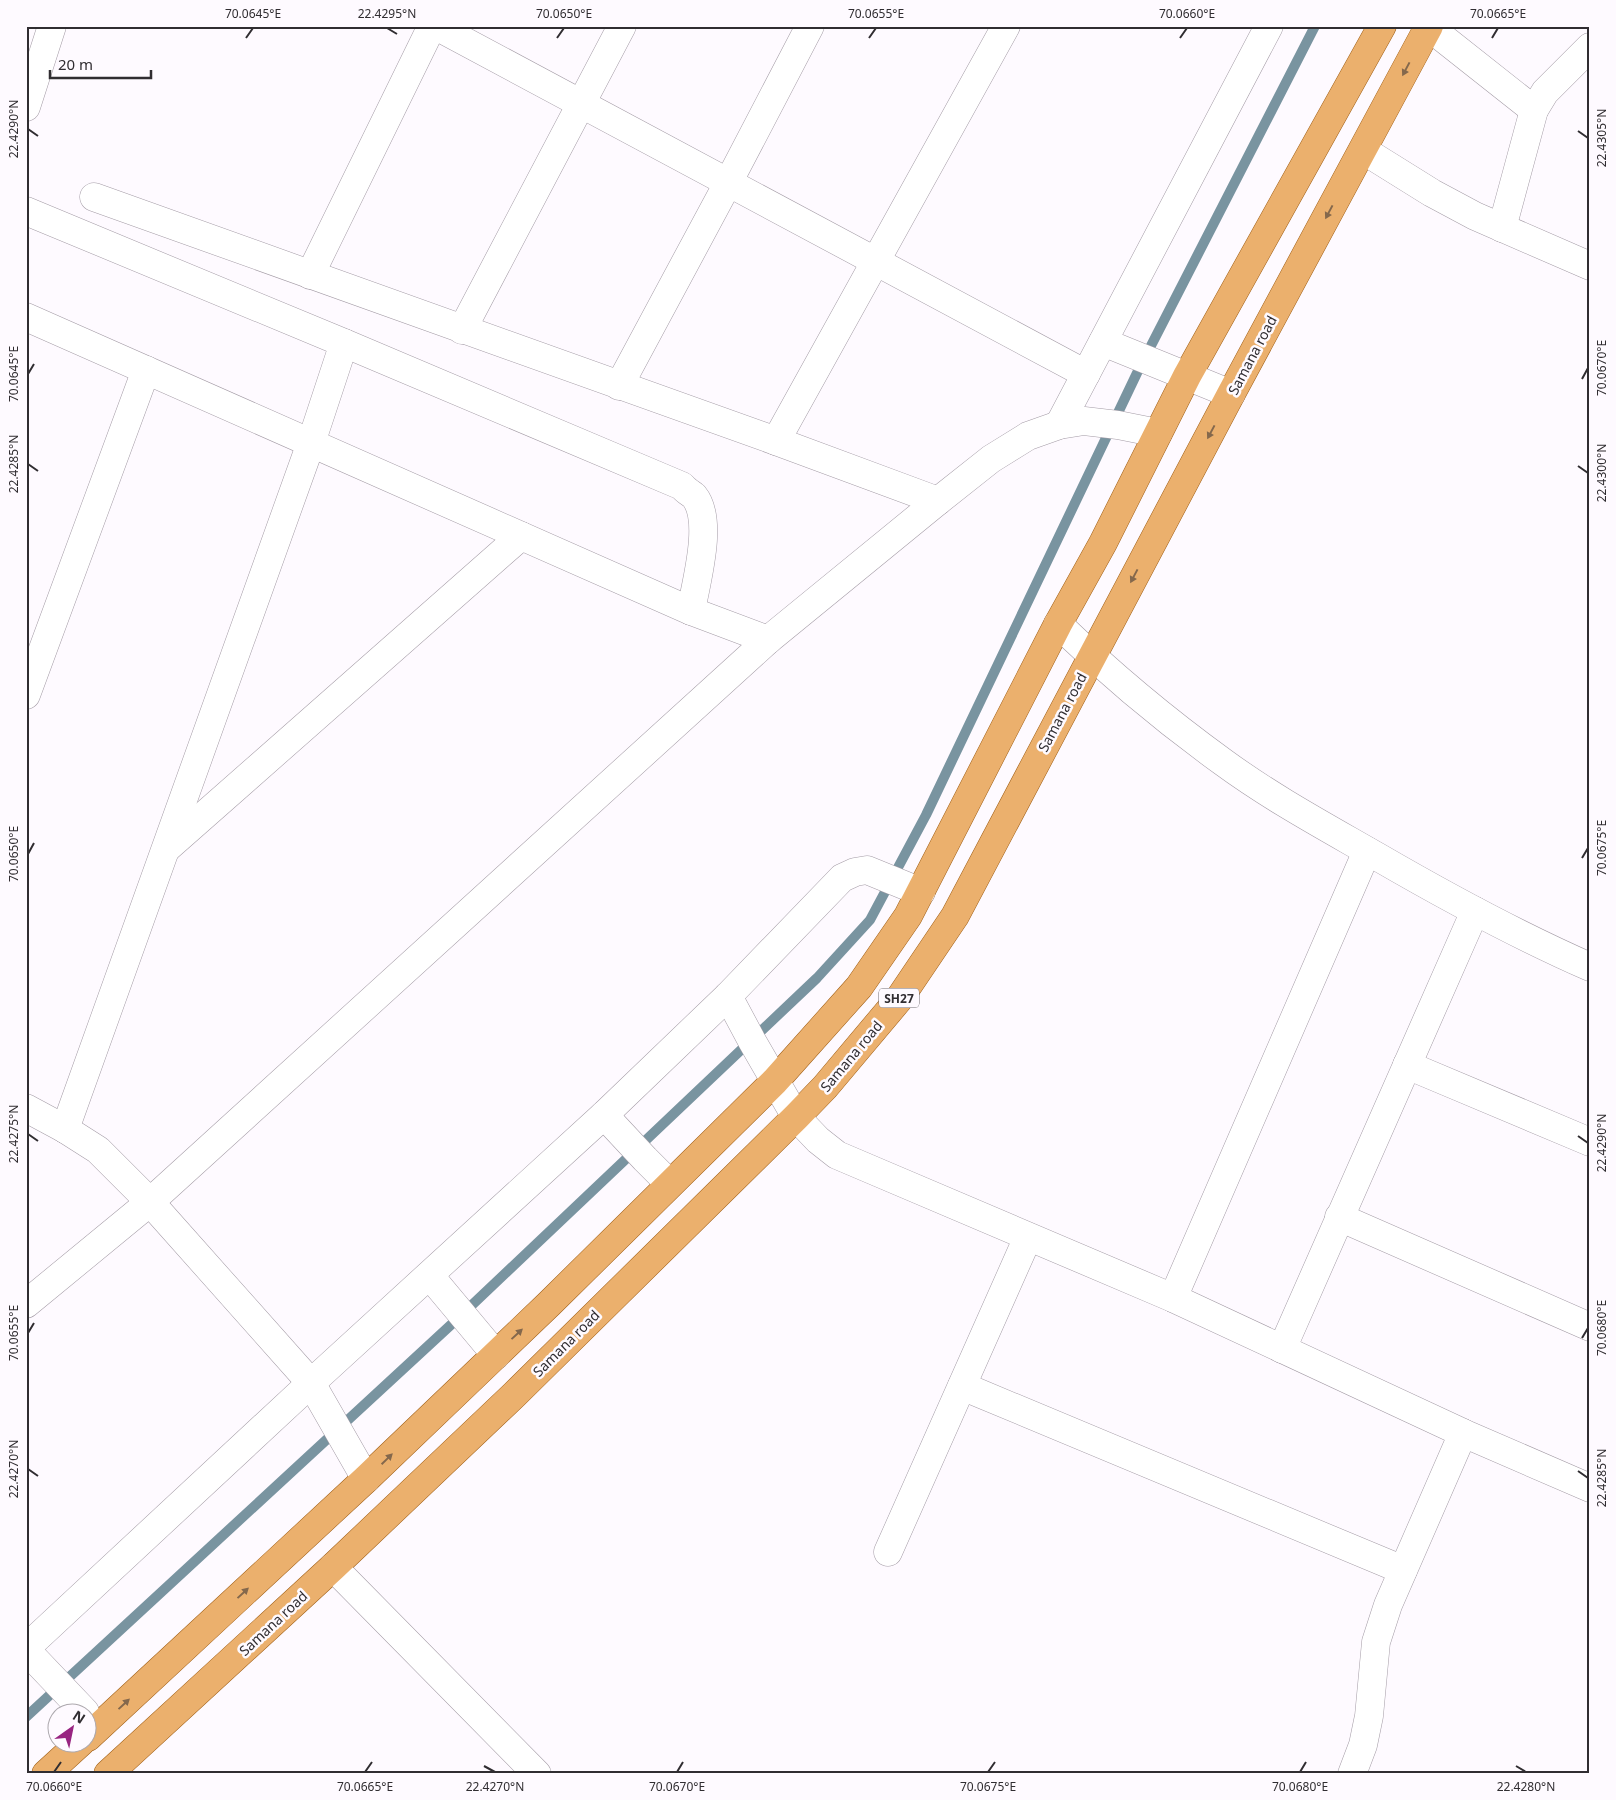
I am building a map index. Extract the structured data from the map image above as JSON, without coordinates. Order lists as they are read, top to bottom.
{
  "streets": {
    "main road": ["Samana road", "SH27"]
  },
  "scale_bar": "20 m",
  "north": "top right",
  "coordinates": [
    "70.0645°E",
    "22.4295°N",
    "70.0650°E",
    "70.0655°E",
    "70.0660°E",
    "70.0665°E",
    "22.4290°N",
    "22.4305°N",
    "70.0670°E",
    "22.4285°N",
    "22.4300°N",
    "70.0675°E",
    "22.4275°N",
    "70.0680°E",
    "22.4270°N",
    "22.4280°N"
  ]
}
